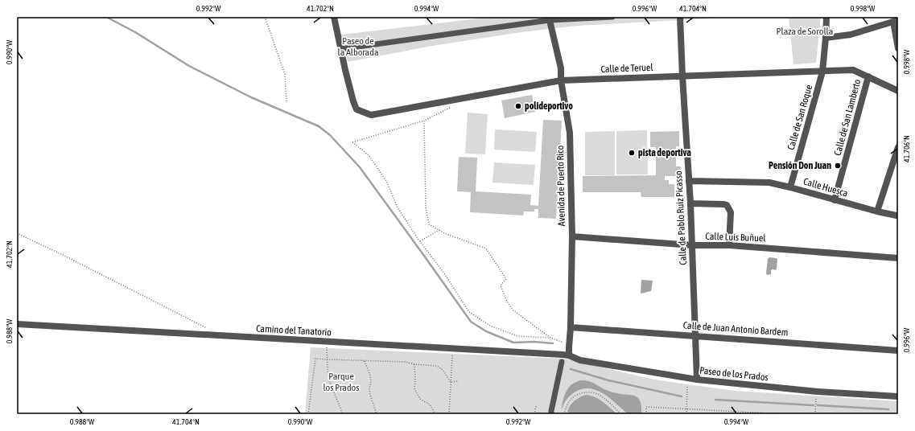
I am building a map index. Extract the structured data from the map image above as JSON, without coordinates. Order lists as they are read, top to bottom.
{
  "streets": {
    "street": [
      "Calle de Teruel",
      "Calle de San Roque",
      "Calle de San Lamberto",
      "Avenida de Puerto Rico",
      "Calle Huesca",
      "Calle de Pablo Ruiz Picasso",
      "Calle Luis Buñuel",
      "Calle de Juan Antonio Bardem",
      "Camino del Tanatorio",
      "Paseo de los Prados"
    ]
  },
  "crossings": [
    ["Calle de Teruel", "Calle de San Roque"],
    ["Calle de Teruel", "Calle de San Lamberto"],
    ["Calle de Teruel", "Avenida de Puerto Rico"],
    ["Calle de Teruel", "Calle de Pablo Ruiz Picasso"],
    ["Calle de San Roque", "Calle Huesca"],
    ["Calle de San Lamberto", "Calle Huesca"],
    ["Avenida de Puerto Rico", "Calle Luis Buñuel"],
    ["Avenida de Puerto Rico", "Calle de Juan Antonio Bardem"],
    ["Avenida de Puerto Rico", "Camino del Tanatorio"],
    ["Avenida de Puerto Rico", "Paseo de los Prados"],
    ["Calle Huesca", "Calle de Pablo Ruiz Picasso"],
    ["Calle de Pablo Ruiz Picasso", "Calle Luis Buñuel"],
    ["Calle de Pablo Ruiz Picasso", "Calle de Juan Antonio Bardem"],
    ["Calle de Pablo Ruiz Picasso", "Paseo de los Prados"],
    ["Camino del Tanatorio", "Paseo de los Prados"]
  ],
  "parks": ["Plaza de Sorolla", "Paseo de la Alborada", "Parque los Prados"],
  "places": ["polideportivo", "pista deportiva", "Pensión Don Juan"],
  "coordinates": [
    "0.992°W",
    "41.702°N",
    "0.994°W",
    "0.996°W",
    "41.704°N",
    "0.998°W",
    "0.990°W",
    "41.706°N",
    "0.988°W"
  ]
}
